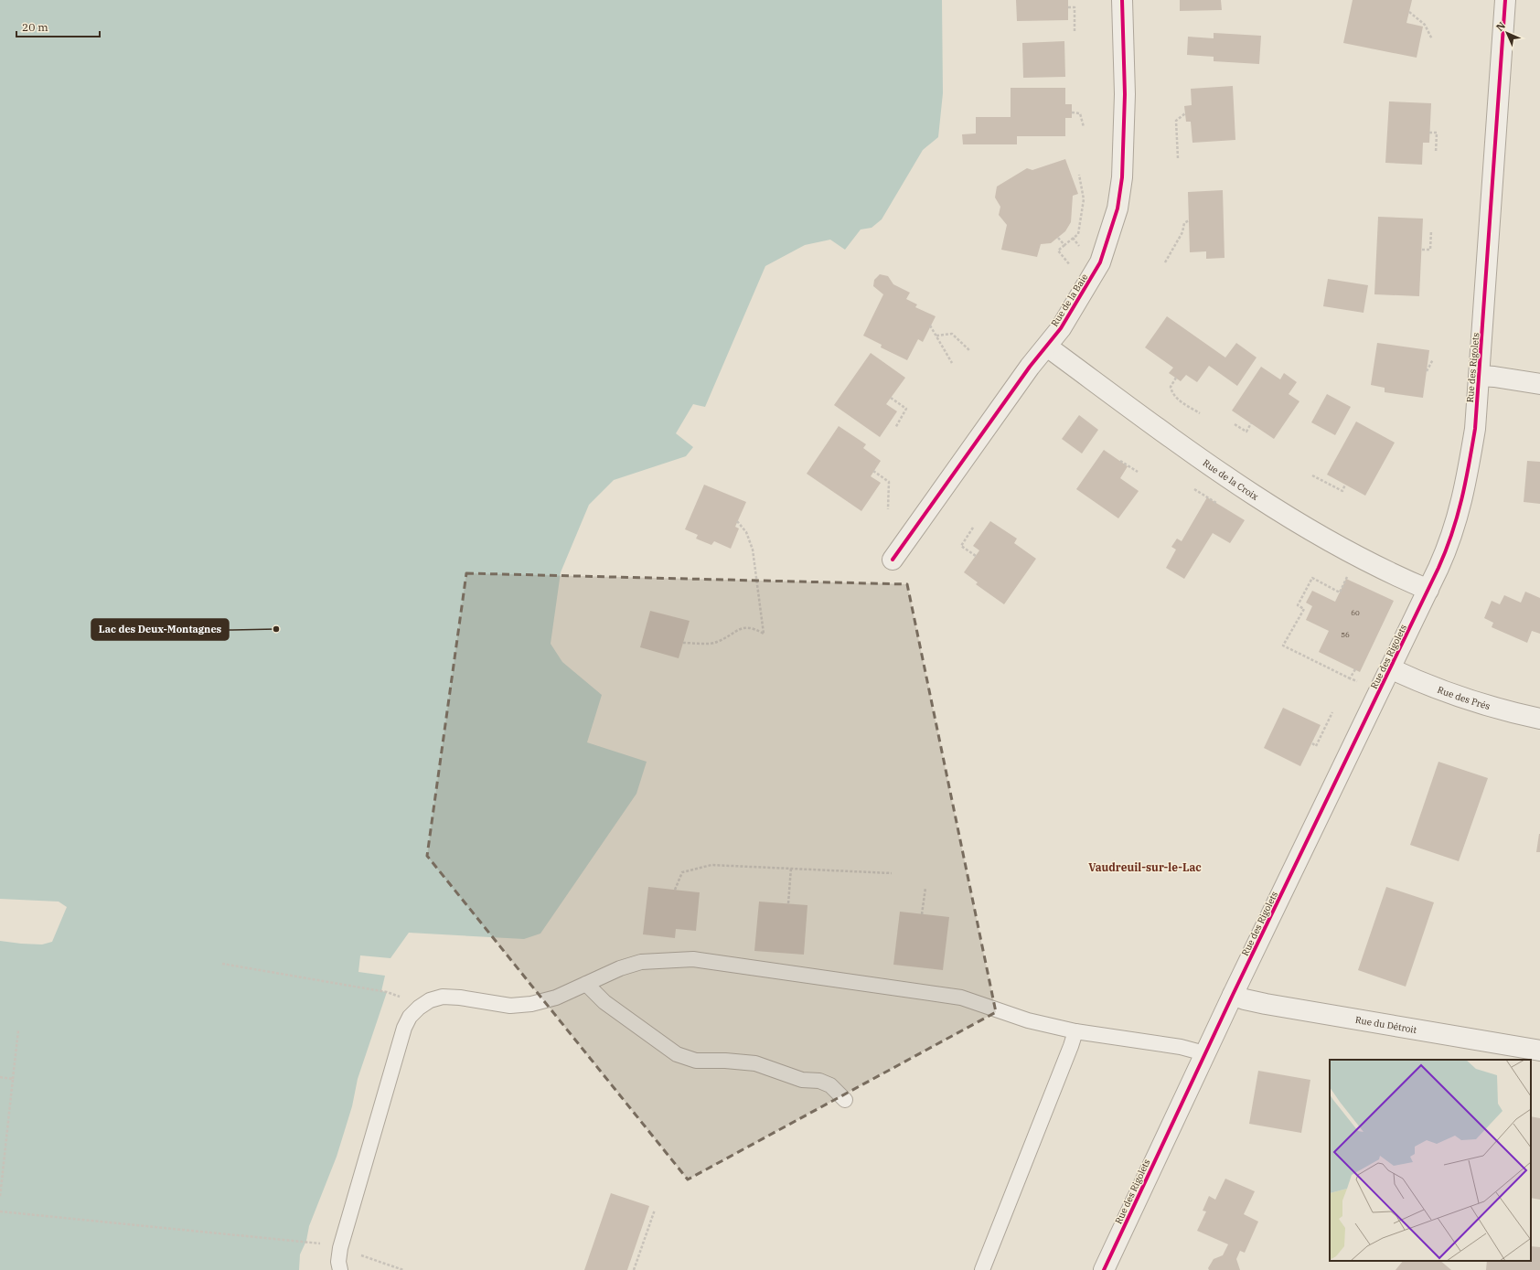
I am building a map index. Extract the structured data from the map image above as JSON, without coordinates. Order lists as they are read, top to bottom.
{
  "streets": {
    "street": [
      "Rue de la Baie",
      "Rue des Rigolets",
      "Rue de la Croix",
      "Rue des Prés",
      "Rue du Détroit"
    ]
  },
  "crossings": [
    ["Rue de la Baie", "Rue de la Croix"],
    ["Rue des Rigolets", "Rue de la Croix"],
    ["Rue des Rigolets", "Rue des Prés"],
    ["Rue des Rigolets", "Rue du Détroit"]
  ],
  "districts": ["Vaudreuil-sur-le-Lac"],
  "places": ["Lac des Deux-Montagnes"],
  "house_numbers": ["60", "56"],
  "scale_bar": "20 m",
  "north": "top left"
}
